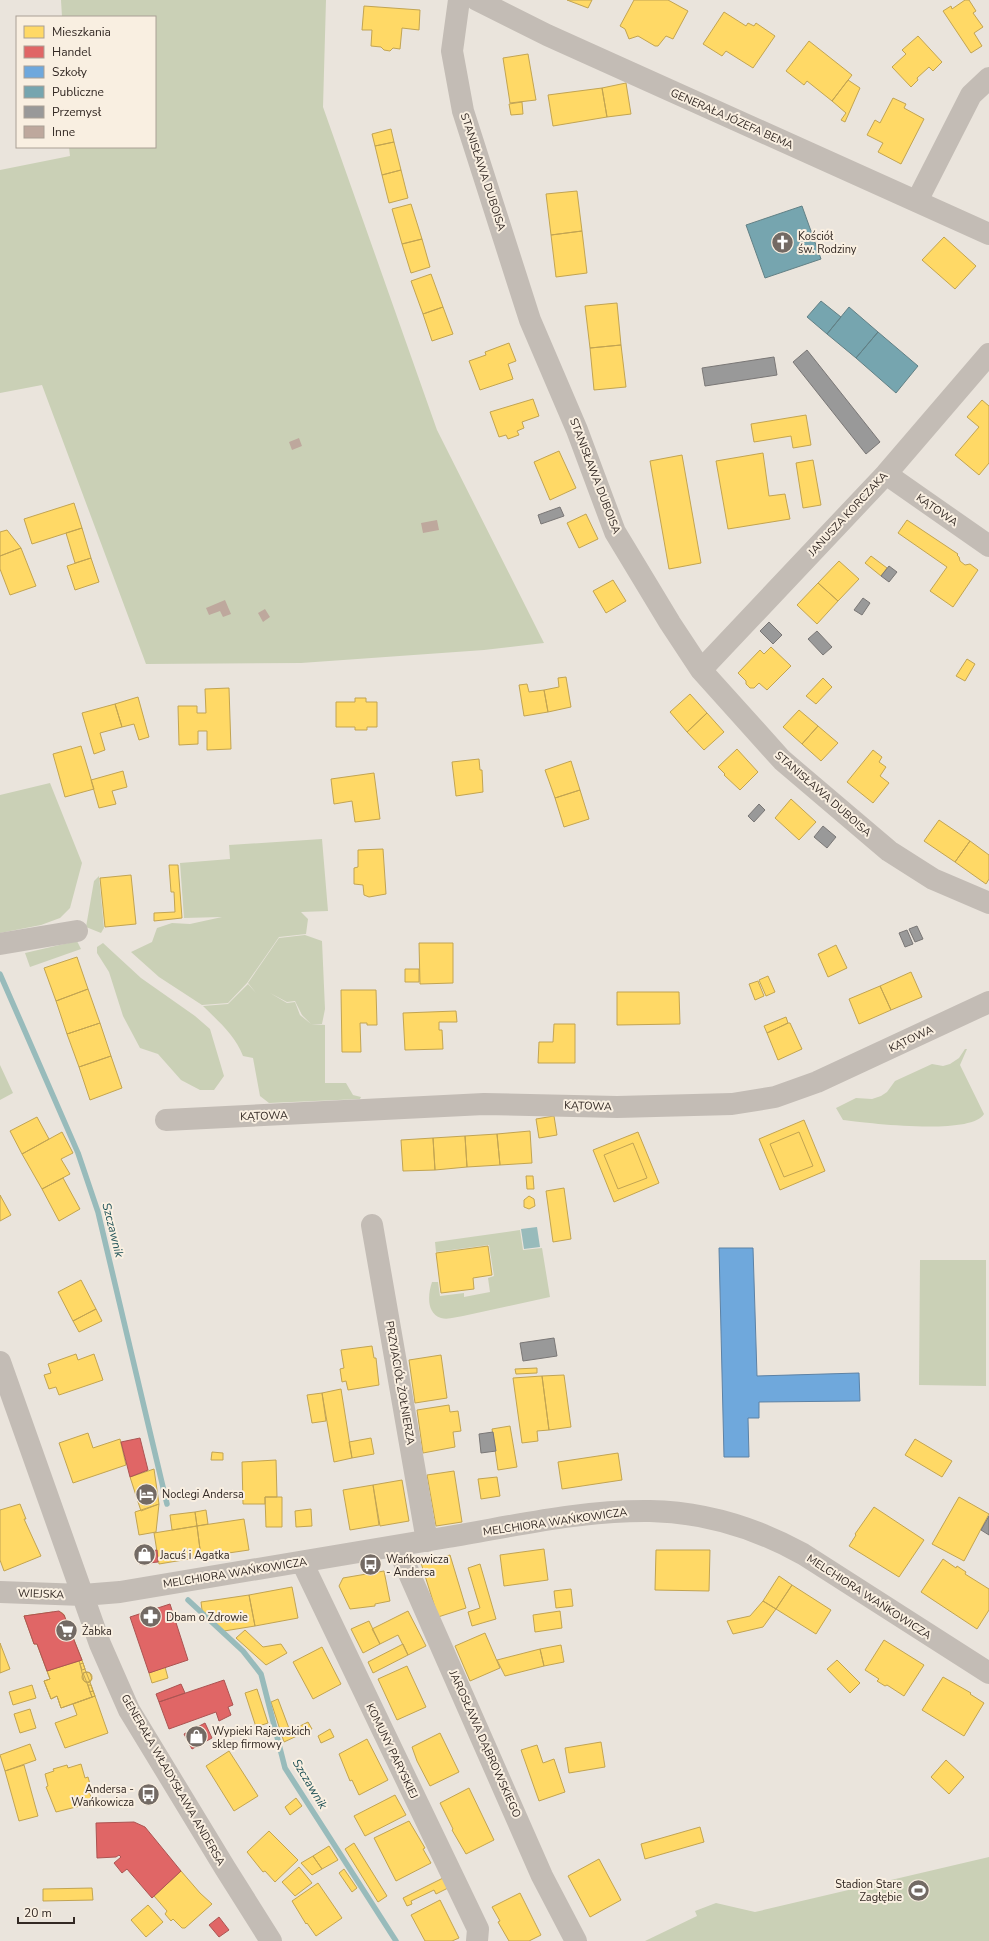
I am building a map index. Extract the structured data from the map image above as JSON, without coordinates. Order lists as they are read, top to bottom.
{
  "streets": {
    "street": [
      "GENERAŁA JÓZEFA BEMA",
      "STANISŁAWA DUBOISA",
      "KĄTOWA",
      "JANUSZA KORCZAKA",
      "PRZYJACIÓŁ ŻOŁNIERZA",
      "MELCHIORA WAŃKOWICZA",
      "WIEJSKA",
      "JAROSŁAWA DĄBROWSKIEGO",
      "KOMUNY PARYSKIEJ",
      "GENERAŁA WŁADYSŁAWA ANDERSA"
    ]
  },
  "crossings": [
    ["STANISŁAWA DUBOISA", "JANUSZA KORCZAKA"],
    ["KĄTOWA", "JANUSZA KORCZAKA"],
    ["PRZYJACIÓŁ ŻOŁNIERZA", "MELCHIORA WAŃKOWICZA"],
    ["MELCHIORA WAŃKOWICZA", "WIEJSKA"],
    ["MELCHIORA WAŃKOWICZA", "JAROSŁAWA DĄBROWSKIEGO"],
    ["MELCHIORA WAŃKOWICZA", "KOMUNY PARYSKIEJ"],
    ["MELCHIORA WAŃKOWICZA", "GENERAŁA WŁADYSŁAWA ANDERSA"],
    ["WIEJSKA", "GENERAŁA WŁADYSŁAWA ANDERSA"]
  ],
  "water": ["Szczawnik"],
  "places": {
    "church": ["Kościół św. Rodziny"],
    "hotel": ["Noclegi Andersa"],
    "shop": ["Jacuś i Agatka", "Wypieki Rajewskich sklep firmowy"],
    "bus stop": ["Wańkowicza - Andersa", "Andersa - Wańkowicza"],
    "pharmacy": ["Dbam o Zdrowie"],
    "supermarket": ["Żabka"],
    "sports": ["Stadion Stare Zagłębie"]
  },
  "legend": [
    "Mieszkania",
    "Handel",
    "Szkoły",
    "Publiczne",
    "Przemysł",
    "Inne"
  ],
  "scale_bar": "20 m"
}
